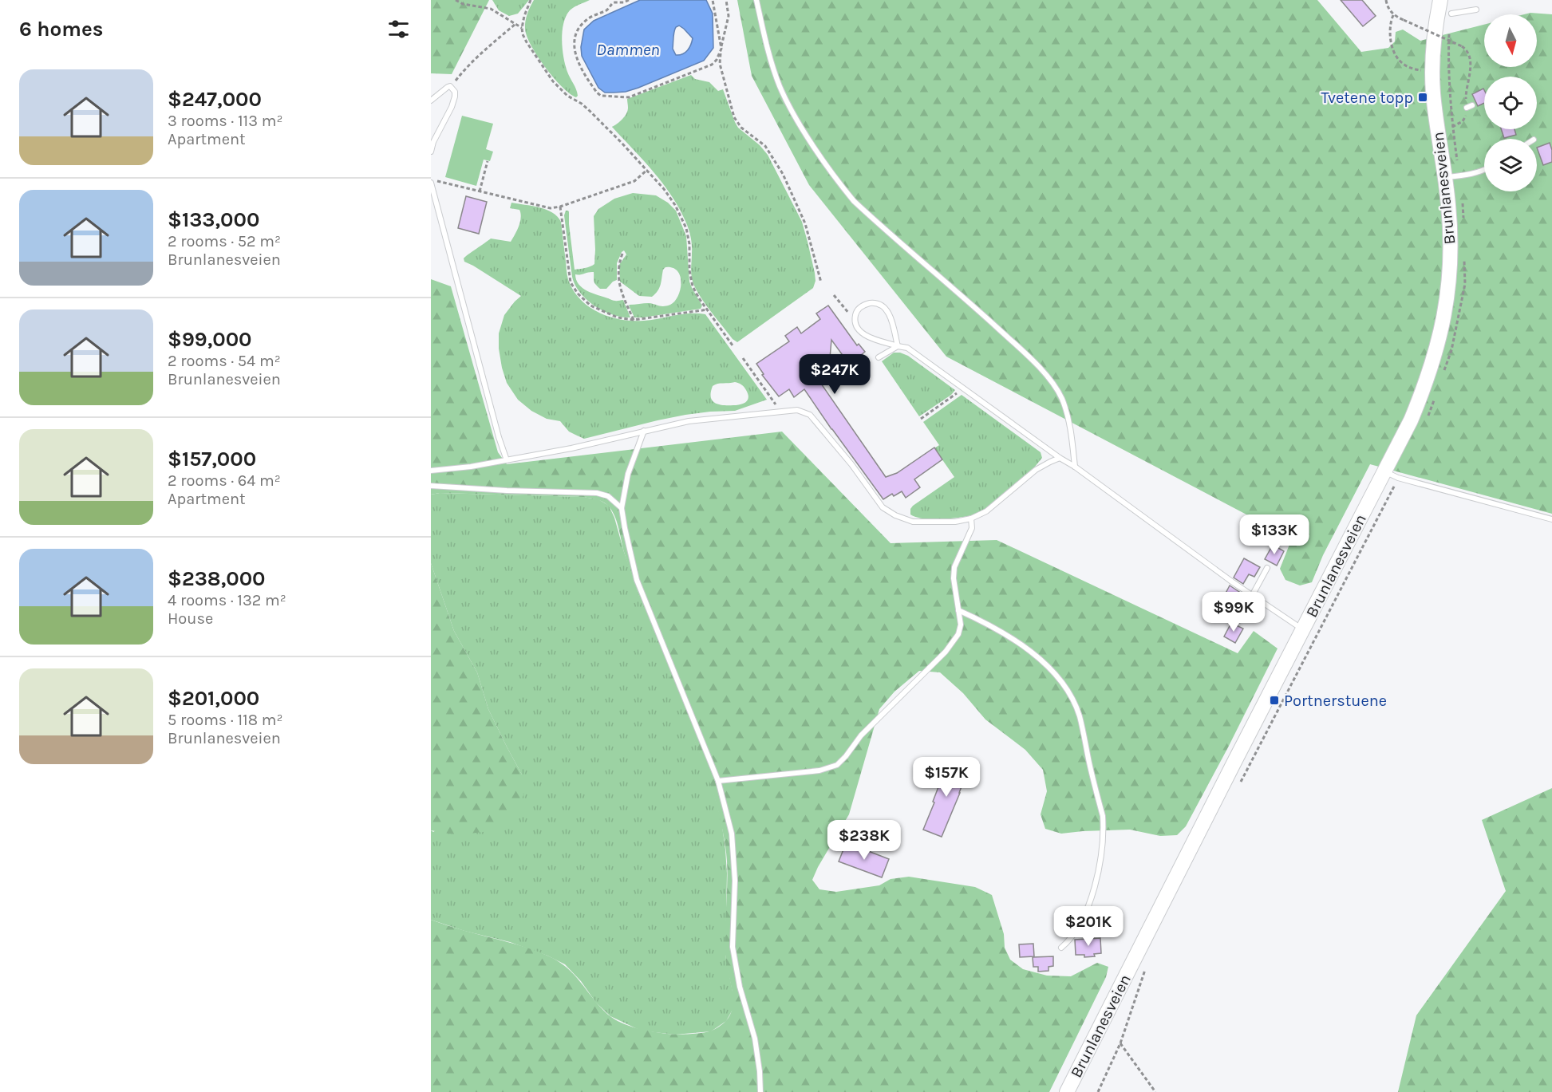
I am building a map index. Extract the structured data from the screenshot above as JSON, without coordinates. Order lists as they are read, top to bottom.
{
  "streets": {
    "main road": ["Brunlanesveien"]
  },
  "water": ["Dammen"],
  "places": {
    "transit": ["Tvetene topp", "Portnerstuene"]
  },
  "north": "bottom",
  "page": {
    "heading": "6 homes",
    "list": [
      {
        "name": "$247,000",
        "note": "3 rooms · 113 m² · Apartment"
      },
      {
        "name": "$133,000",
        "note": "2 rooms · 52 m² · Brunlanesveien"
      },
      {
        "name": "$99,000",
        "note": "2 rooms · 54 m² · Brunlanesveien"
      },
      {
        "name": "$157,000",
        "note": "2 rooms · 64 m² · Apartment"
      },
      {
        "name": "$238,000",
        "note": "4 rooms · 132 m² · House"
      },
      {
        "name": "$201,000",
        "note": "5 rooms · 118 m² · Brunlanesveien"
      }
    ],
    "price": [
      "$247K",
      "$133K",
      "$99K",
      "$157K",
      "$238K",
      "$201K"
    ]
  }
}
